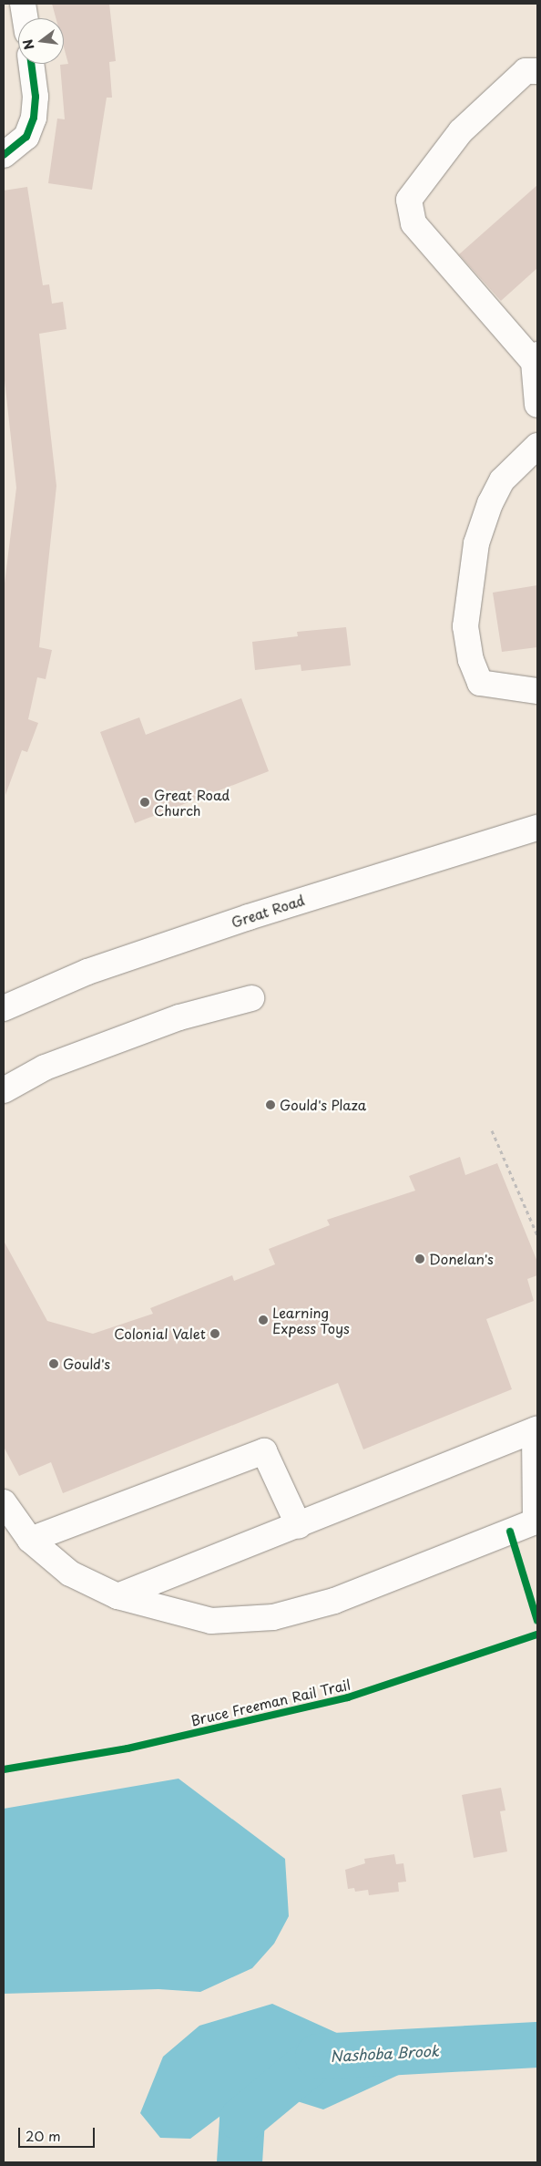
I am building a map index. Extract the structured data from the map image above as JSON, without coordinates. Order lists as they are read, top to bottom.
{
  "streets": {
    "main road": ["Great Road"],
    "cycle path": ["Bruce Freeman Rail Trail"]
  },
  "water": ["Nashoba Brook"],
  "places": [
    "Great Road Church",
    "Gould's Plaza",
    "Donelan's",
    "Learning Expess Toys",
    "Colonial Valet",
    "Gould's"
  ],
  "scale_bar": "20 m",
  "north": "left"
}
